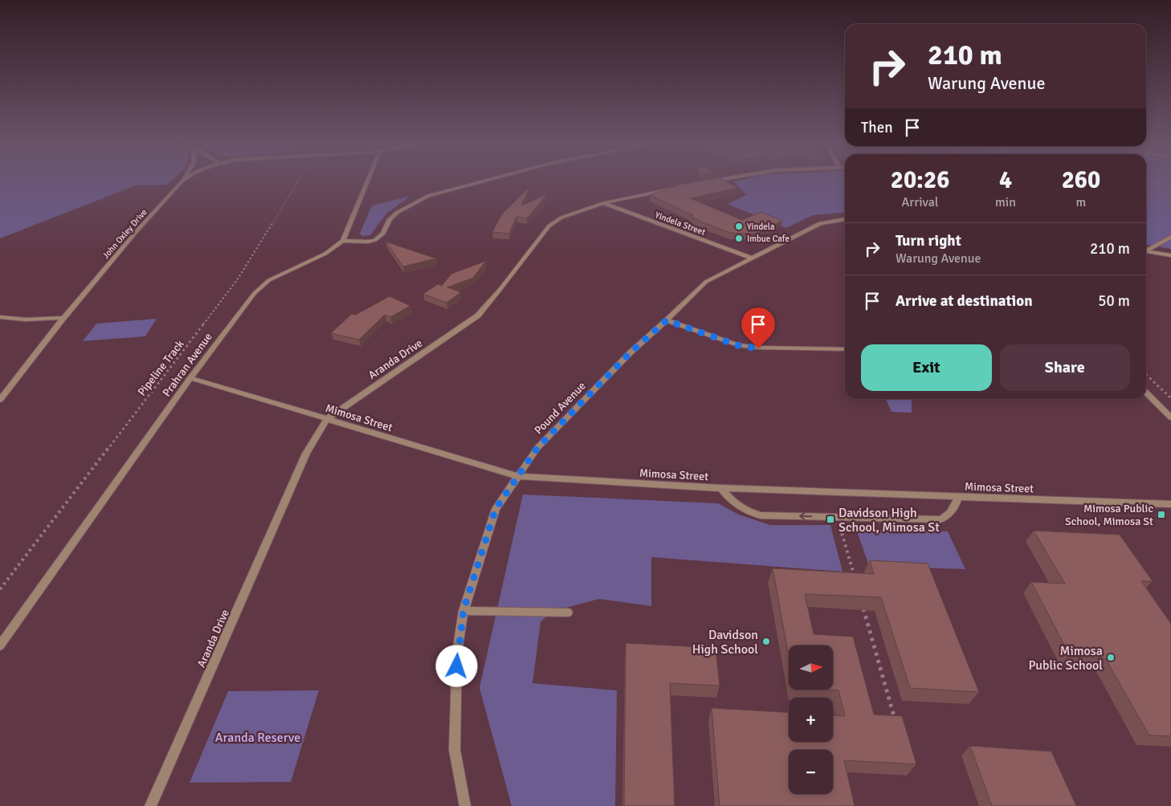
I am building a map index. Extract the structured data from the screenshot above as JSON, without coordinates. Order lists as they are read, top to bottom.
{
  "streets": {
    "street": [
      "Yindela Street",
      "John Oxley Drive",
      "Aranda Drive",
      "Prahran Avenue",
      "Pound Avenue",
      "Mimosa Street"
    ],
    "path": ["Pipeline Track"]
  },
  "crossings": [
    ["Yindela Street", "Aranda Drive"],
    ["Yindela Street", "Pound Avenue"],
    ["Aranda Drive", "Mimosa Street"],
    ["Prahran Avenue", "Mimosa Street"],
    ["Pound Avenue", "Mimosa Street"]
  ],
  "parks": ["Aranda Reserve"],
  "places": {
    "other": [
      "Yindela",
      "Imbue Cafe",
      "Davidson High School",
      "Mimosa Public School"
    ],
    "transit": ["Mimosa Public School, Mimosa St", "Davidson High School, Mimosa St"]
  },
  "north": "right",
  "page": {
    "turn": ["210 m", "Warung Avenue"],
    "then": "Then",
    "eta": [
      "20:26",
      "Arrival",
      "4",
      "min",
      "260",
      "m"
    ],
    "list": [
      {
        "name": "Turn right",
        "note": "Warung Avenue",
        "value": "210 m"
      },
      {
        "name": "Arrive at destination",
        "value": "50 m"
      }
    ],
    "buttons": ["Exit", "Share"],
    "map_buttons": ["+", "−"]
  }
}
